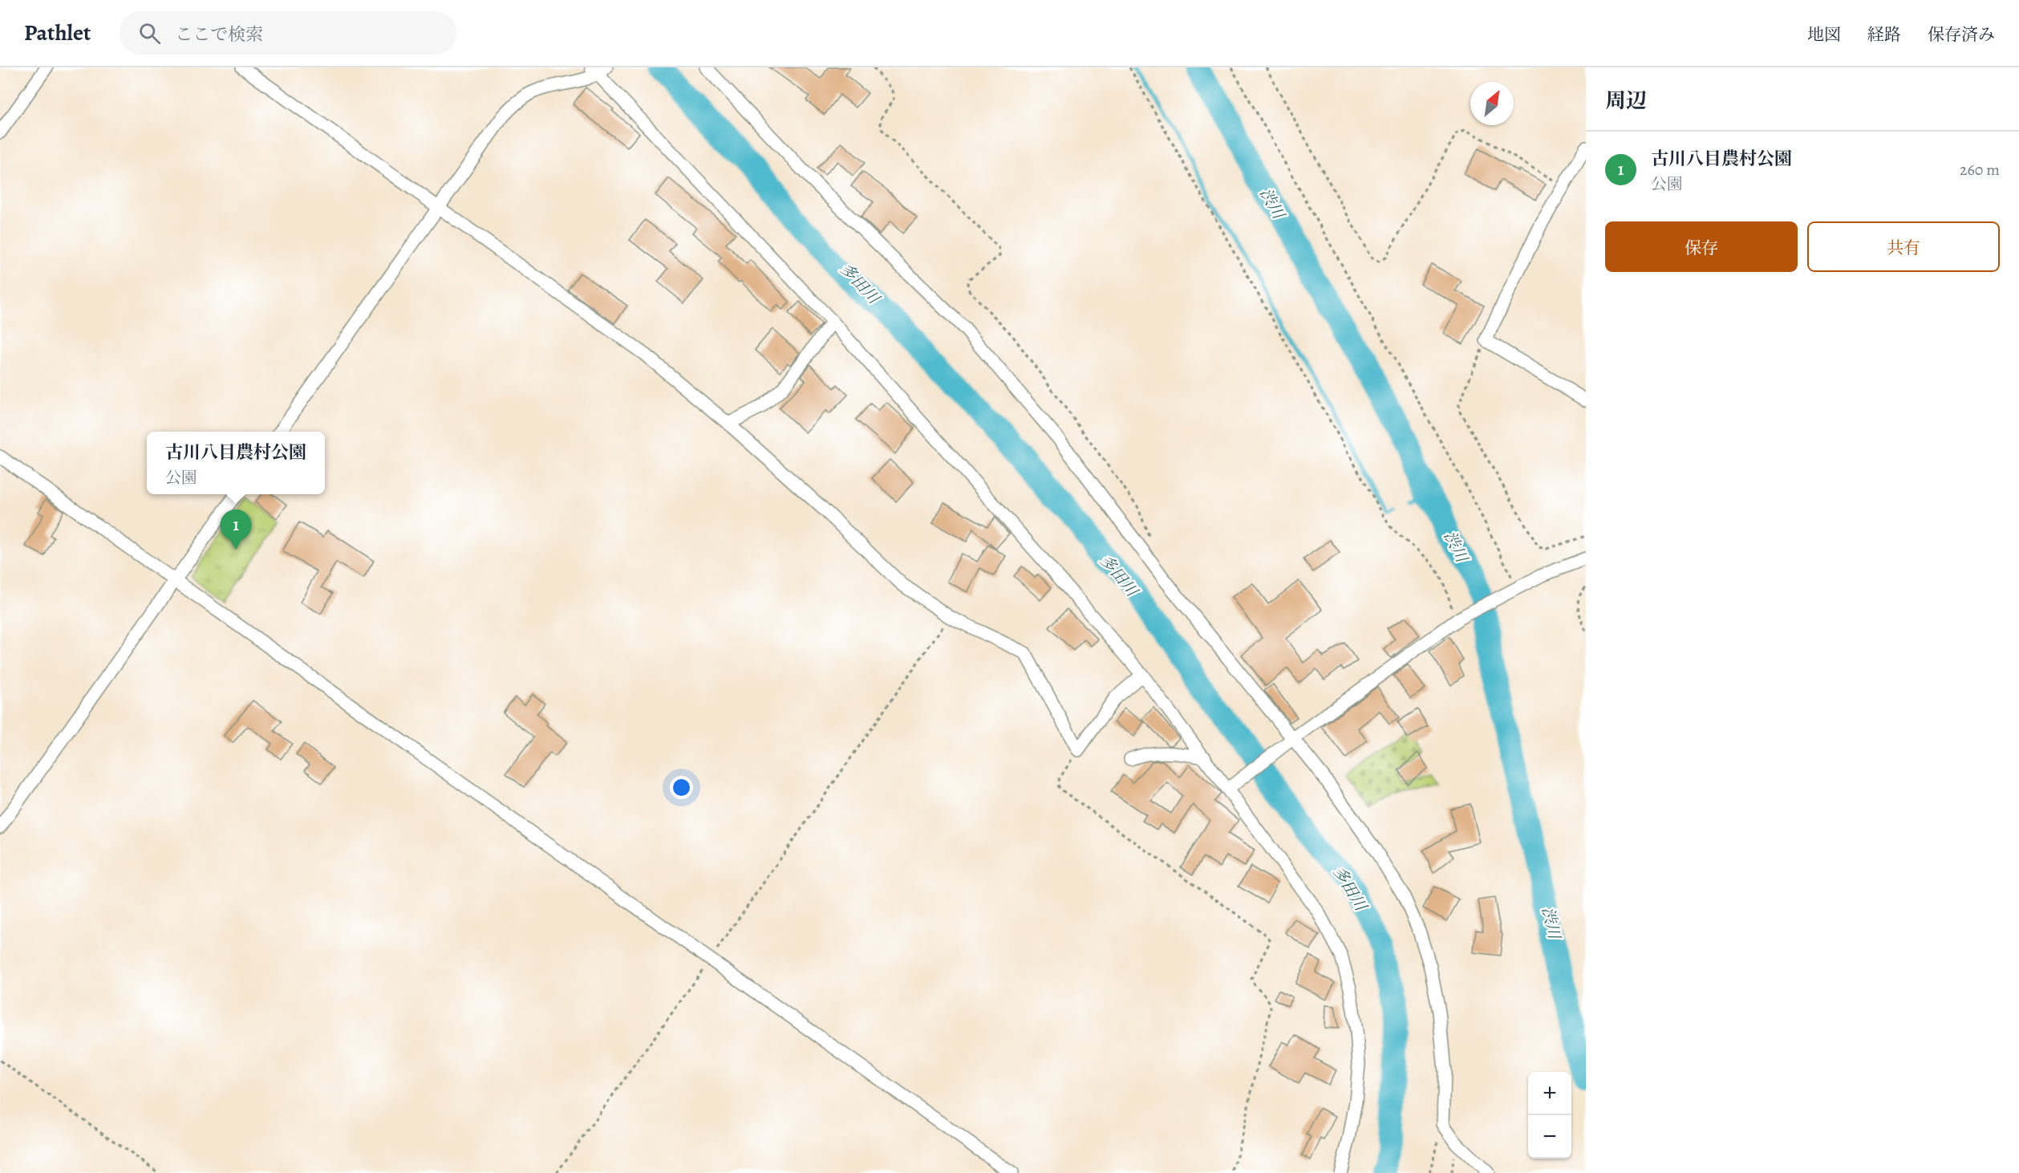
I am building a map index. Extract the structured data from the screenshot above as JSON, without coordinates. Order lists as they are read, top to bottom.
{
  "water": ["渋川", "多田川"],
  "north": "top right",
  "page": {
    "header": "Pathlet",
    "search": "ここで検索",
    "nav": ["地図", "経路", "保存済み"],
    "heading": "周辺",
    "list": [
      {
        "mark": "1",
        "name": "古川八目農村公園",
        "note": "公園",
        "value": "260 m"
      }
    ],
    "buttons": ["保存", "共有"],
    "popup": ["古川八目農村公園", "公園"],
    "pins": "1",
    "map_buttons": ["+", "−"]
  }
}
